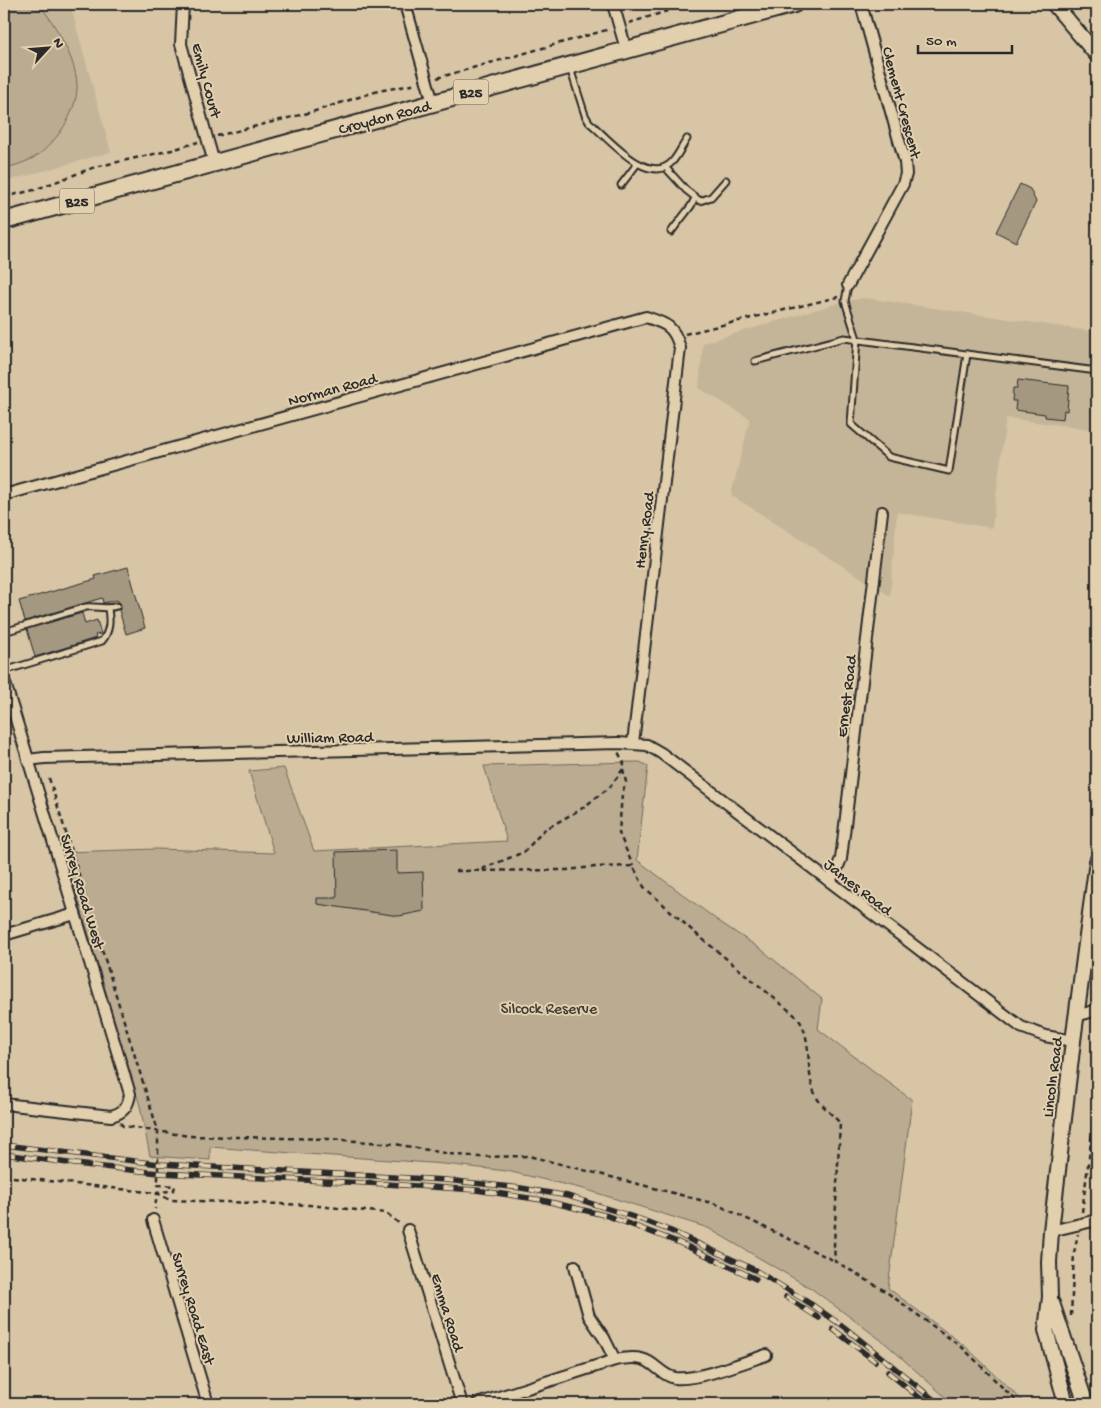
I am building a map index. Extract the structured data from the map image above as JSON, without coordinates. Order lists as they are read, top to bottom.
{
  "streets": {
    "main road": ["B25", "Croydon Road", "Lincoln Road"],
    "street": [
      "Emily Court",
      "Clement Crescent",
      "Norman Road",
      "Henry Road",
      "Ernest Road",
      "William Road",
      "James Road",
      "Surrey Road West",
      "Surrey Road East",
      "Emma Road"
    ]
  },
  "crossings": [
    ["Emily Court", "Croydon Road"],
    ["Norman Road", "Henry Road"],
    ["Henry Road", "William Road"],
    ["Henry Road", "James Road"],
    ["Ernest Road", "James Road"],
    ["William Road", "James Road"],
    ["William Road", "Surrey Road West"],
    ["James Road", "Lincoln Road"]
  ],
  "parks": ["Silcock Reserve"],
  "scale_bar": "50 m",
  "north": "top right"
}
